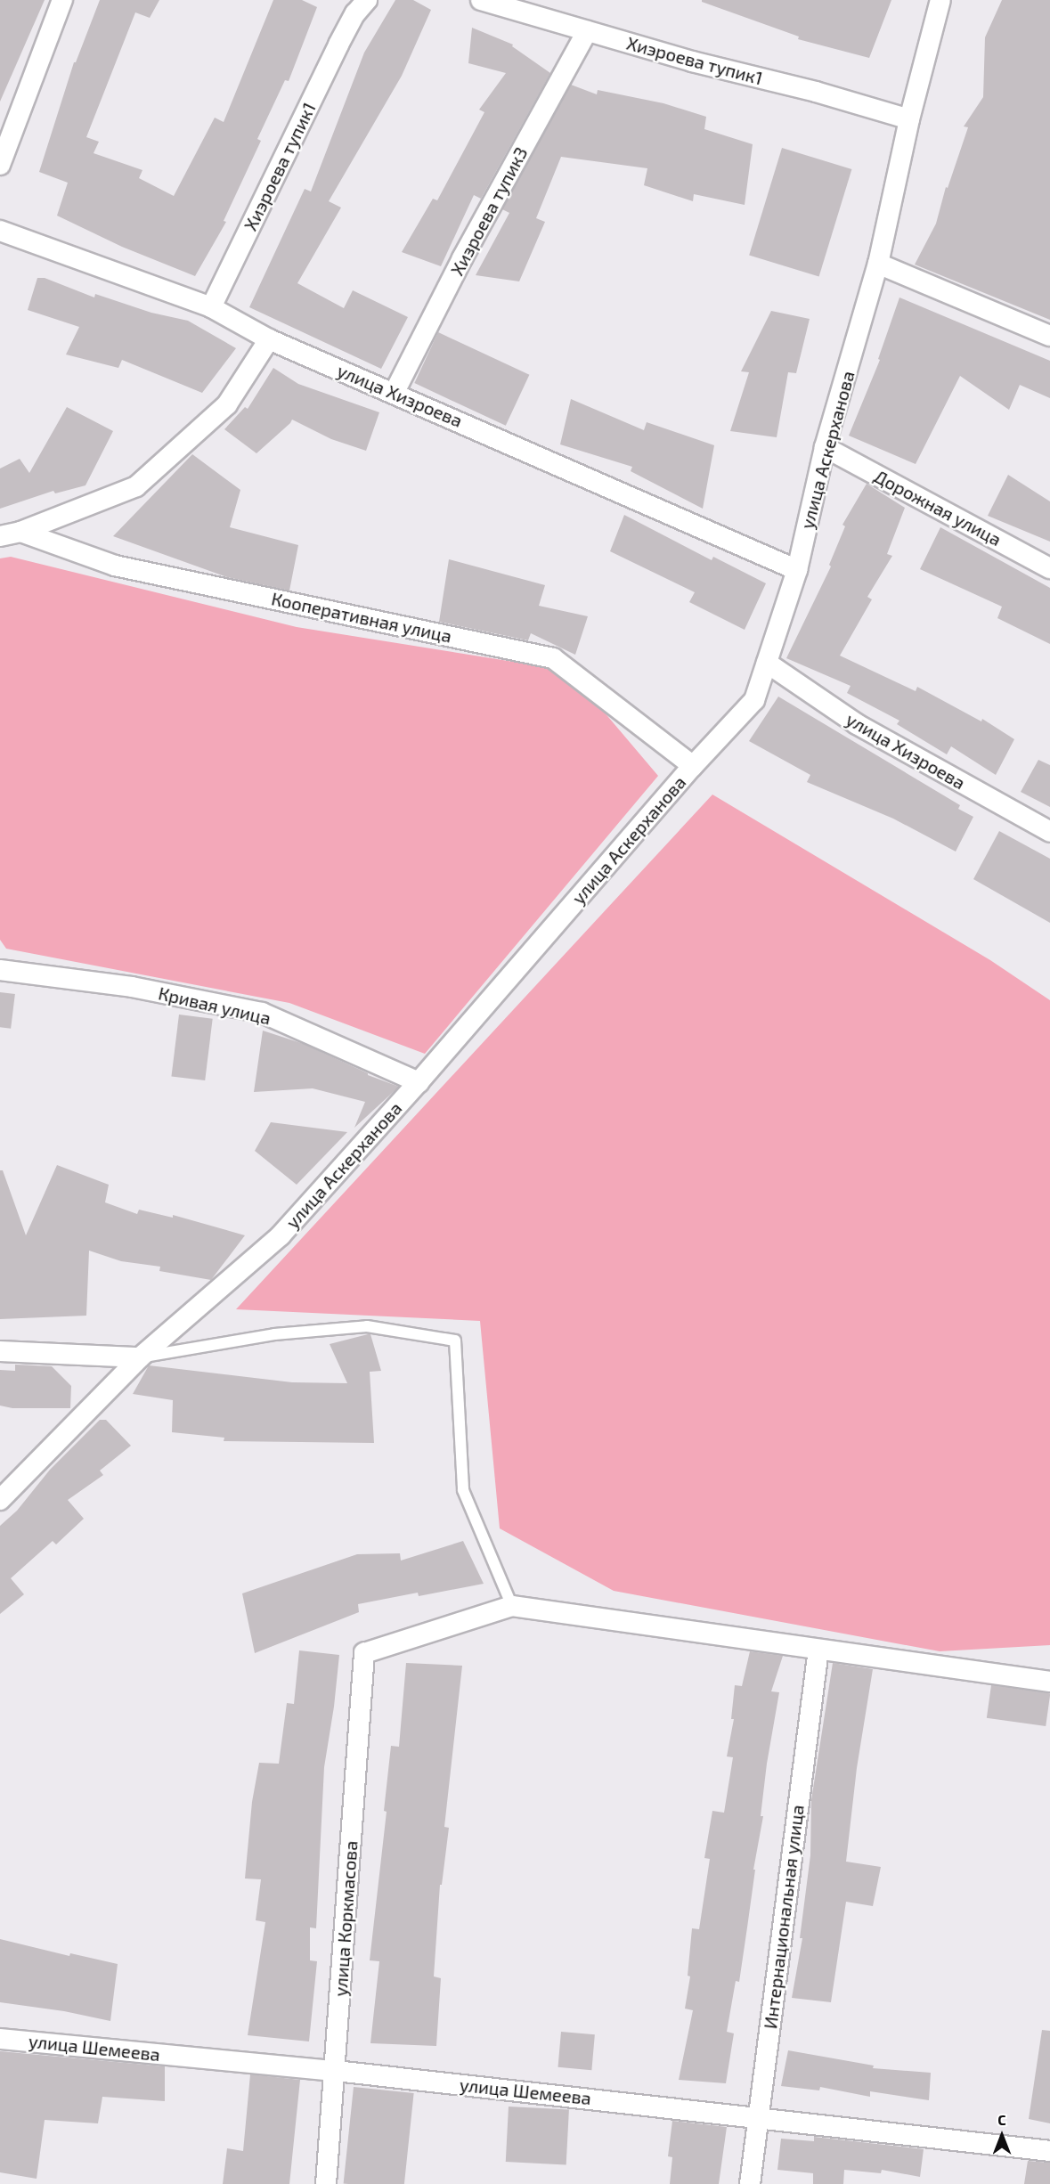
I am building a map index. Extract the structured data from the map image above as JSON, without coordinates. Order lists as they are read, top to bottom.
{
  "streets": {
    "street": [
      "Хиэроева тупик1",
      "Хизроева тупик3",
      "улица Хизроева",
      "улица Аскерханова",
      "Дорожная улица",
      "Кооперативная улица",
      "Кривая улица",
      "Интернациональная улица",
      "улица Коркмасова",
      "улица Шемеева"
    ]
  },
  "crossings": [
    ["Хиэроева тупик1", "Хизроева тупик3"],
    ["Хиэроева тупик1", "улица Хизроева"],
    ["Хиэроева тупик1", "улица Аскерханова"],
    ["Хизроева тупик3", "улица Хизроева"],
    ["улица Хизроева", "улица Аскерханова"],
    ["улица Аскерханова", "Дорожная улица"],
    ["улица Аскерханова", "Кооперативная улица"],
    ["улица Аскерханова", "Кривая улица"],
    ["Интернациональная улица", "улица Шемеева"],
    ["улица Коркмасова", "улица Шемеева"]
  ],
  "north": "top"
}
